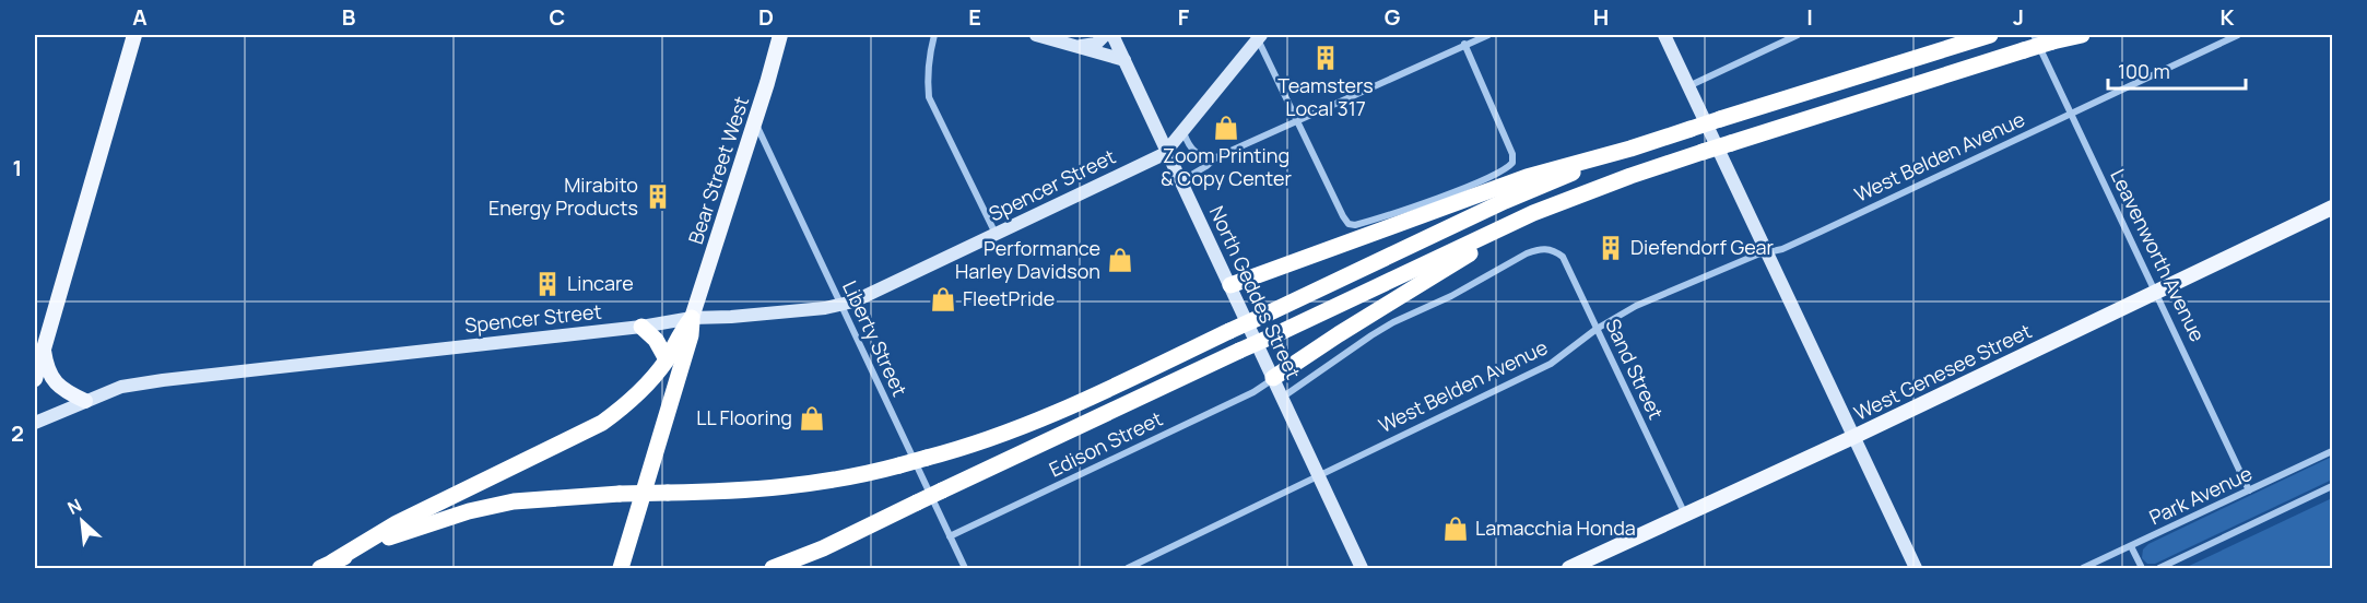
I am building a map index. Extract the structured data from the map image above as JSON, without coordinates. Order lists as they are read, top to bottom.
{
  "streets": {
    "main road": [
      "Bear Street West",
      "Spencer Street",
      "North Geddes Street",
      "West Genesee Street"
    ],
    "street": [
      "West Belden Avenue",
      "Leavenworth Avenue",
      "Liberty Street",
      "Sand Street",
      "Edison Street",
      "Park Avenue"
    ]
  },
  "crossings": [
    ["West Belden Avenue", "Leavenworth Avenue"],
    ["West Belden Avenue", "North Geddes Street"],
    ["West Belden Avenue", "Sand Street"],
    ["Bear Street West", "Spencer Street"],
    ["Bear Street West", "Liberty Street"],
    ["Spencer Street", "North Geddes Street"],
    ["Spencer Street", "Liberty Street"],
    ["Leavenworth Avenue", "West Genesee Street"],
    ["Leavenworth Avenue", "Park Avenue"],
    ["North Geddes Street", "Sand Street"],
    ["North Geddes Street", "Edison Street"],
    ["Liberty Street", "Edison Street"],
    ["Sand Street", "West Genesee Street"]
  ],
  "places": {
    "building": [
      "Teamsters Local 317",
      "Mirabito Energy Products",
      "Diefendorf Gear",
      "Lincare"
    ],
    "shop": [
      "Zoom Printing & Copy Center",
      "Performance Harley Davidson",
      "FleetPride",
      "LL Flooring",
      "Lamacchia Honda"
    ]
  },
  "scale_bar": "100 m",
  "north": "top left",
  "grid": {
    "columns": [
      "A",
      "B",
      "C",
      "D",
      "E",
      "F",
      "G",
      "H",
      "I",
      "J",
      "K"
    ],
    "rows": ["1", "2"]
  }
}
